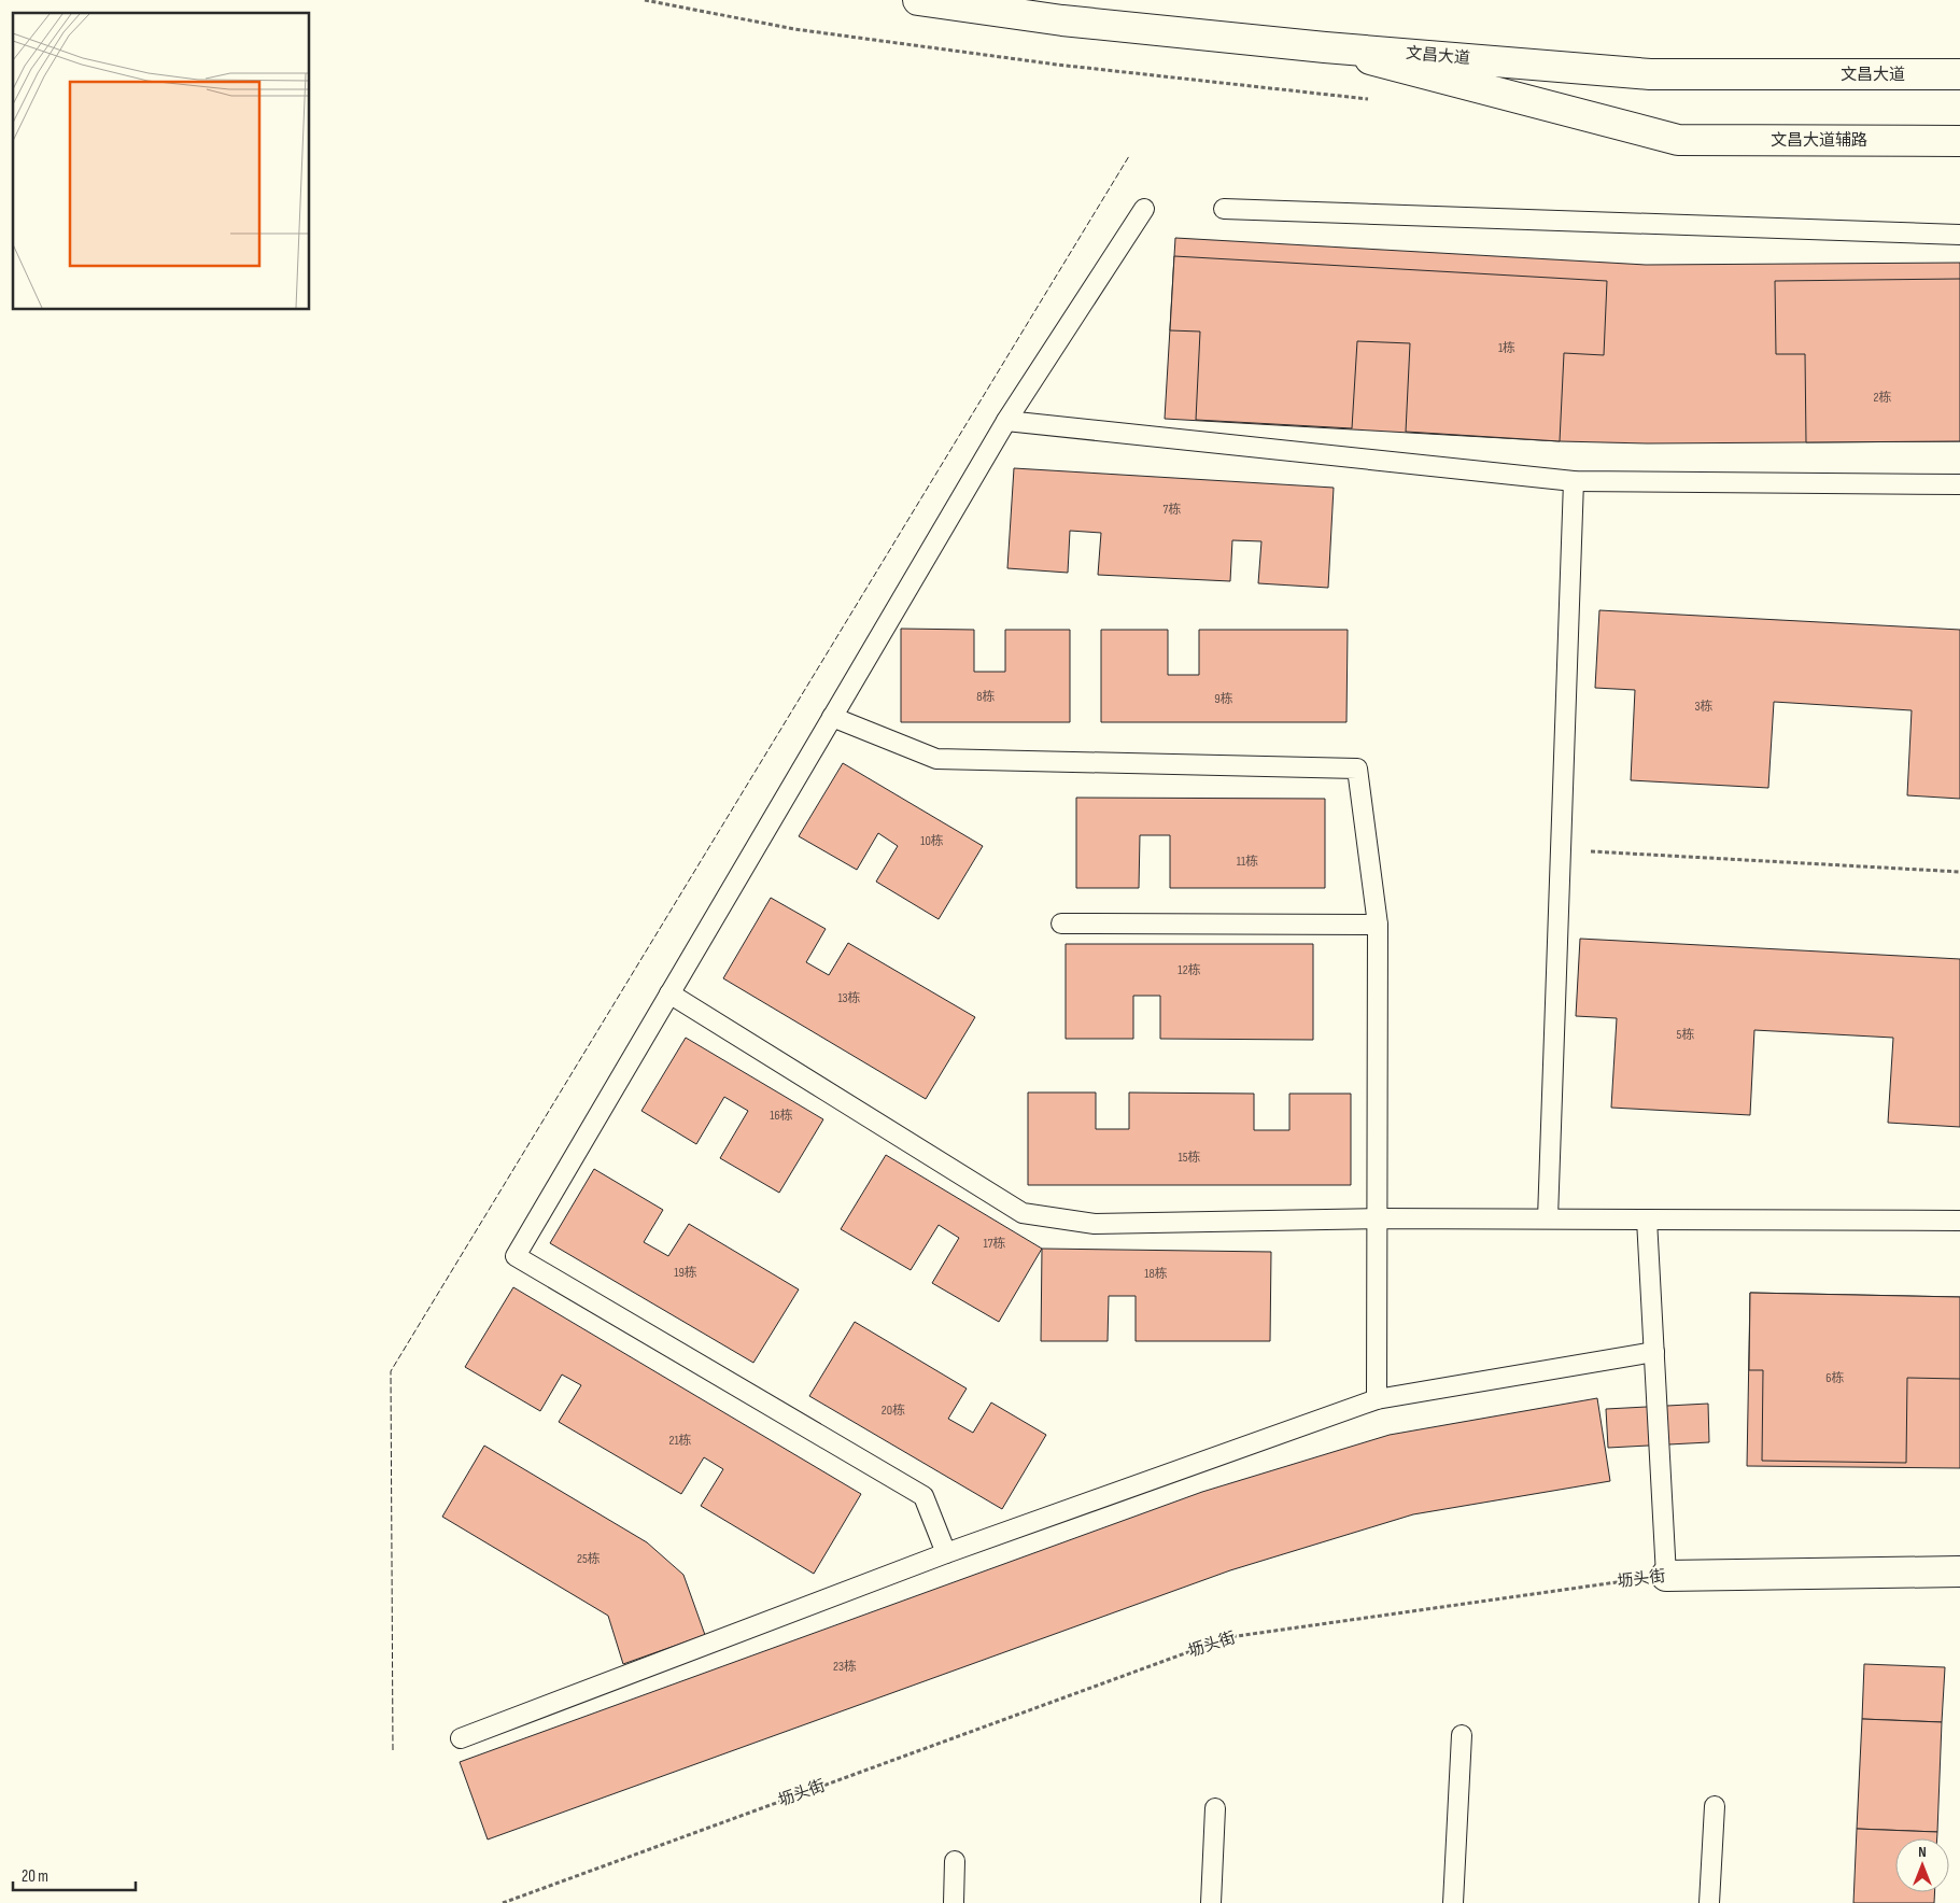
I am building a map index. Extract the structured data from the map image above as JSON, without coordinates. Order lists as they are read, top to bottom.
{
  "streets": {
    "main road": ["文昌大道", "文昌大道辅路", "坜头街"]
  },
  "crossings": [
    ["文昌大道", "文昌大道辅路"]
  ],
  "house_numbers": [
    "1栋",
    "2栋",
    "7栋",
    "8栋",
    "9栋",
    "3栋",
    "10栋",
    "11栋",
    "12栋",
    "13栋",
    "5栋",
    "16栋",
    "15栋",
    "17栋",
    "19栋",
    "18栋",
    "6栋",
    "20栋",
    "21栋",
    "25栋",
    "23栋"
  ],
  "scale_bar": "20 m",
  "north": "top"
}
